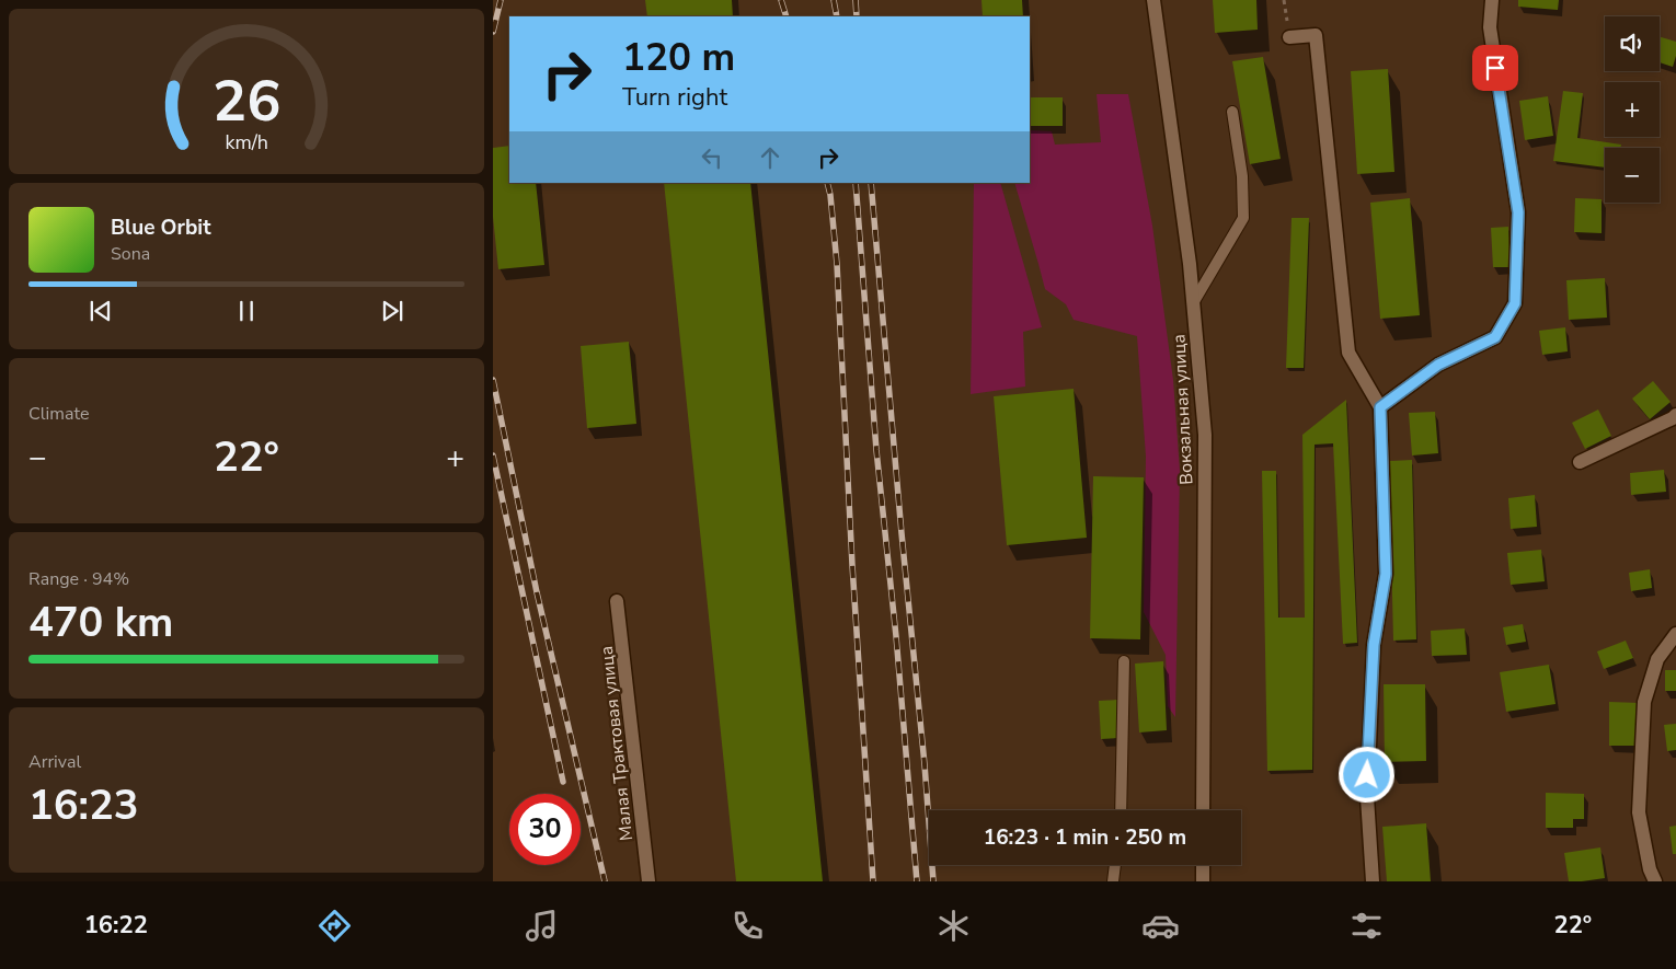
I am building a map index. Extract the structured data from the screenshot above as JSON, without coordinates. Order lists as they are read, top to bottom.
{
  "streets": {
    "street": ["Вокзальная улица", "Малая Трактовая улица"]
  },
  "page": {
    "map_buttons": ["+", "−"],
    "turn": ["120 m", "Turn right"],
    "song": ["Blue Orbit", "Sona"],
    "tile": [
      "Climate",
      ["Range · 94%", "470 km"],
      ["Arrival", "16:23"]
    ],
    "heat": ["−", "22°", "+"],
    "limit": "30",
    "trip": "16:23 · 1 min · 250 m",
    "tabs": ["16:22", "22°"],
    "gauge": ["26", "km/h"]
  }
}
